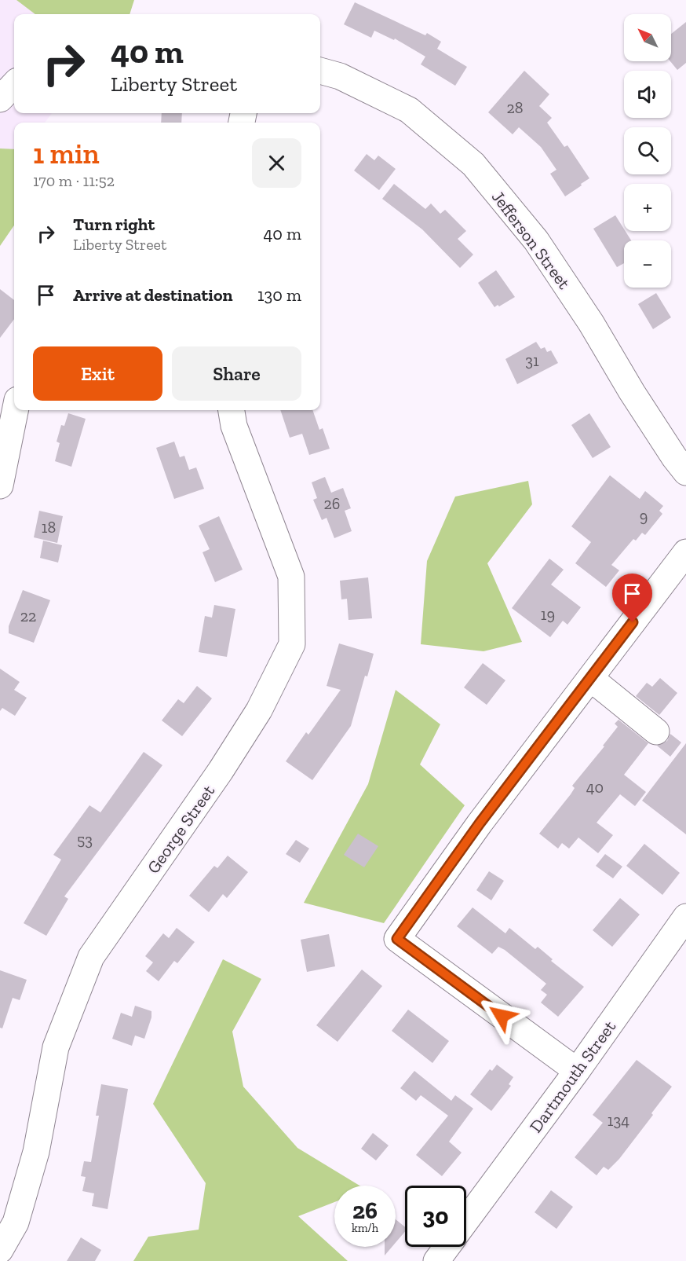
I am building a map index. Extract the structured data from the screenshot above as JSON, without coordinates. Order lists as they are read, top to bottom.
{
  "streets": {
    "street": ["Jefferson Street", "George Street", "Dartmouth Street"]
  },
  "house_numbers": [
    "28",
    "31",
    "26",
    "9",
    "18",
    "19",
    "22",
    "40",
    "53",
    "134"
  ],
  "north": "top left",
  "page": {
    "map_buttons": ["+", "−"],
    "turn": ["40 m", "Liberty Street"],
    "heading": ["1 min", "170 m · 11:52"],
    "list": [
      {
        "name": "Turn right",
        "note": "Liberty Street",
        "value": "40 m"
      },
      {
        "name": "Arrive at destination",
        "value": "130 m"
      }
    ],
    "buttons": ["Exit", "Share"],
    "speed": "26 km/h",
    "limit": "30"
  }
}
